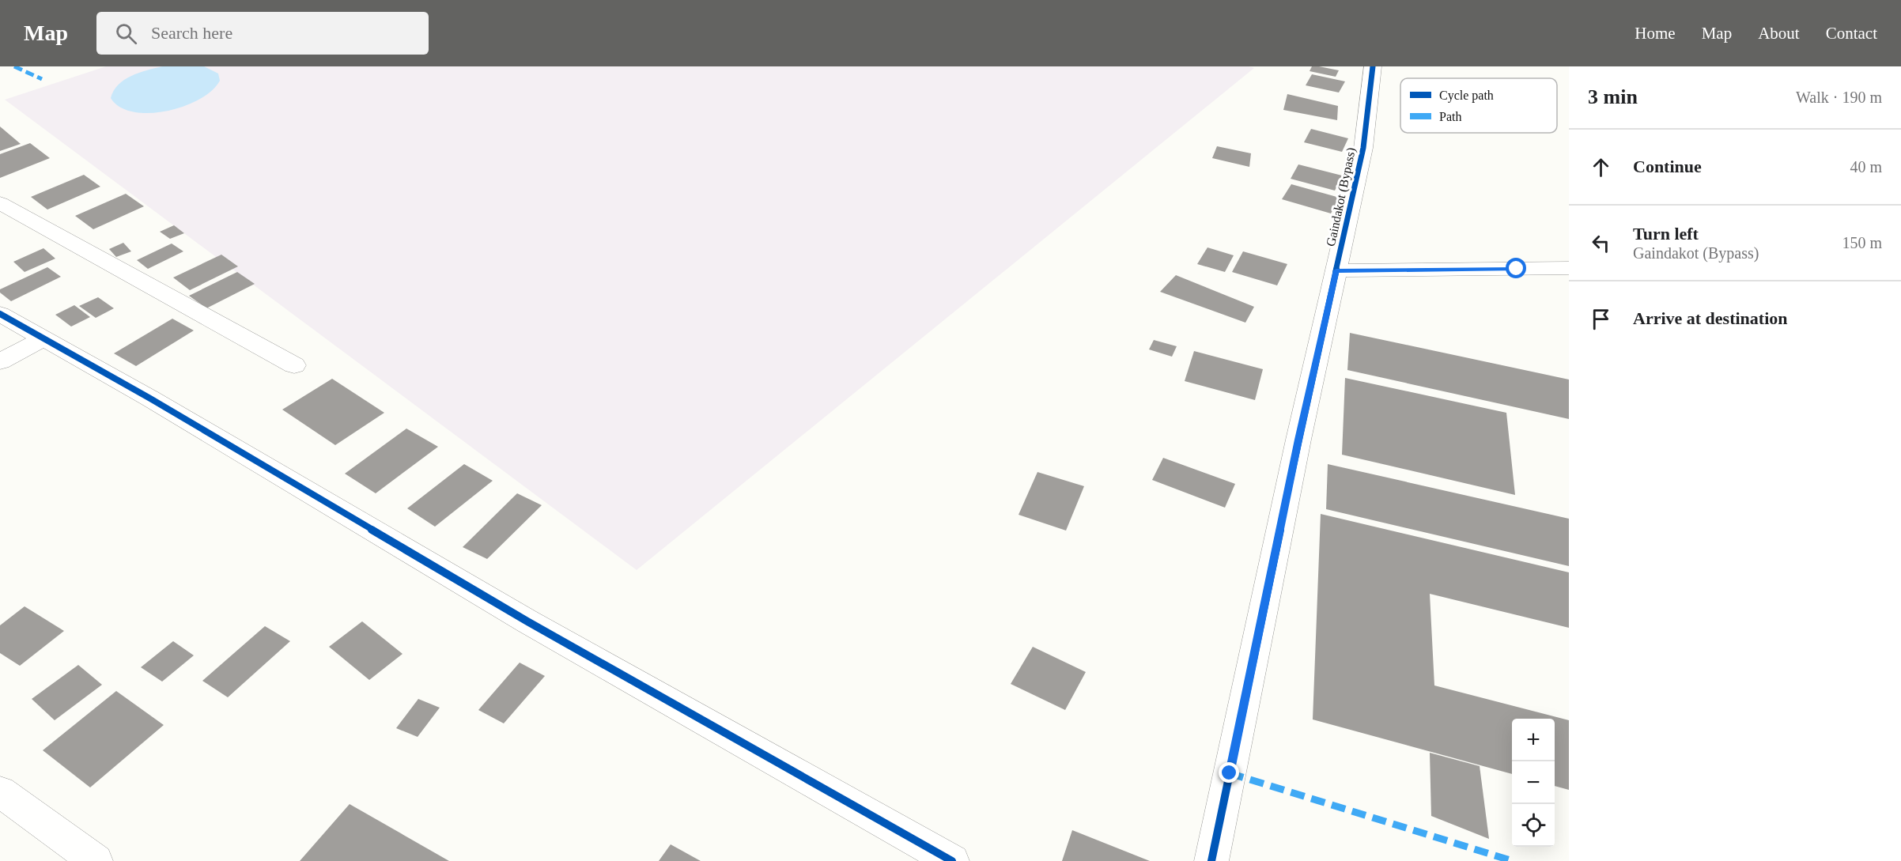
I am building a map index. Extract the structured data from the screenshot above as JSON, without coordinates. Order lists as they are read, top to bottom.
{
  "streets": {
    "street": ["Gaindakot (Bypass)"]
  },
  "legend": ["Cycle path", "Path"],
  "page": {
    "header": "Map",
    "search": "Search here",
    "nav": [
      "Home",
      "Map",
      "About",
      "Contact"
    ],
    "heading": ["3 min", "Walk · 190 m"],
    "list": [
      ["Continue", "40 m"],
      ["Turn left", "Gaindakot (Bypass)", "150 m"],
      "Arrive at destination"
    ],
    "map_buttons": ["+", "−"]
  }
}
